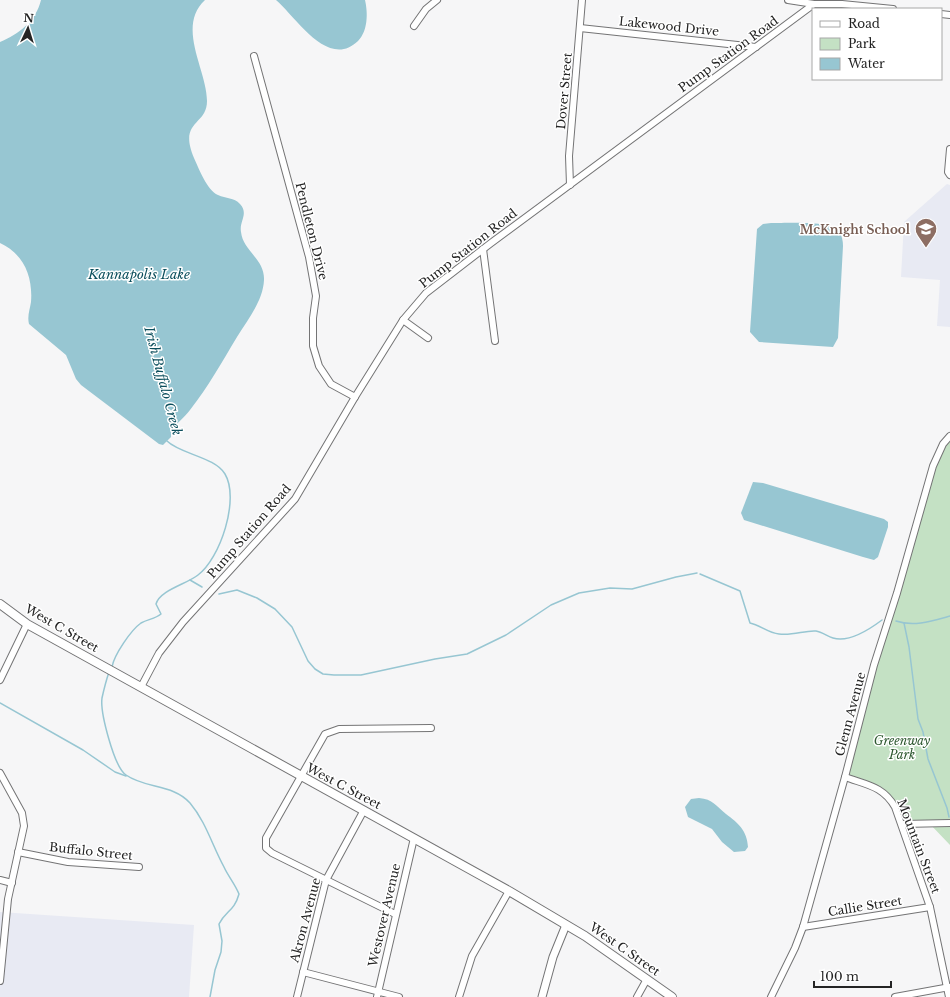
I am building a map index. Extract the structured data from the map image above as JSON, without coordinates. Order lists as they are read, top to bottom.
{
  "streets": {
    "main road": ["West C Street"],
    "street": [
      "Lakewood Drive",
      "Pump Station Road",
      "Dover Street",
      "Pendleton Drive",
      "Glenn Avenue",
      "Mountain Street",
      "Buffalo Street",
      "Callie Street",
      "Westover Avenue",
      "Akron Avenue"
    ]
  },
  "crossings": [
    ["Lakewood Drive", "Pump Station Road"],
    ["Lakewood Drive", "Dover Street"],
    ["Pump Station Road", "Dover Street"],
    ["Pump Station Road", "Pendleton Drive"],
    ["Pump Station Road", "West C Street"],
    ["West C Street", "Westover Avenue"],
    ["West C Street", "Akron Avenue"],
    ["Glenn Avenue", "Mountain Street"],
    ["Glenn Avenue", "Callie Street"],
    ["Mountain Street", "Callie Street"]
  ],
  "water": ["Kannapolis Lake", "Irish Buffalo Creek"],
  "parks": ["Greenway Park"],
  "places": {
    "school or university": ["McKnight School"]
  },
  "legend": ["Road", "Park", "Water"],
  "scale_bar": "100 m",
  "north": "top"
}
